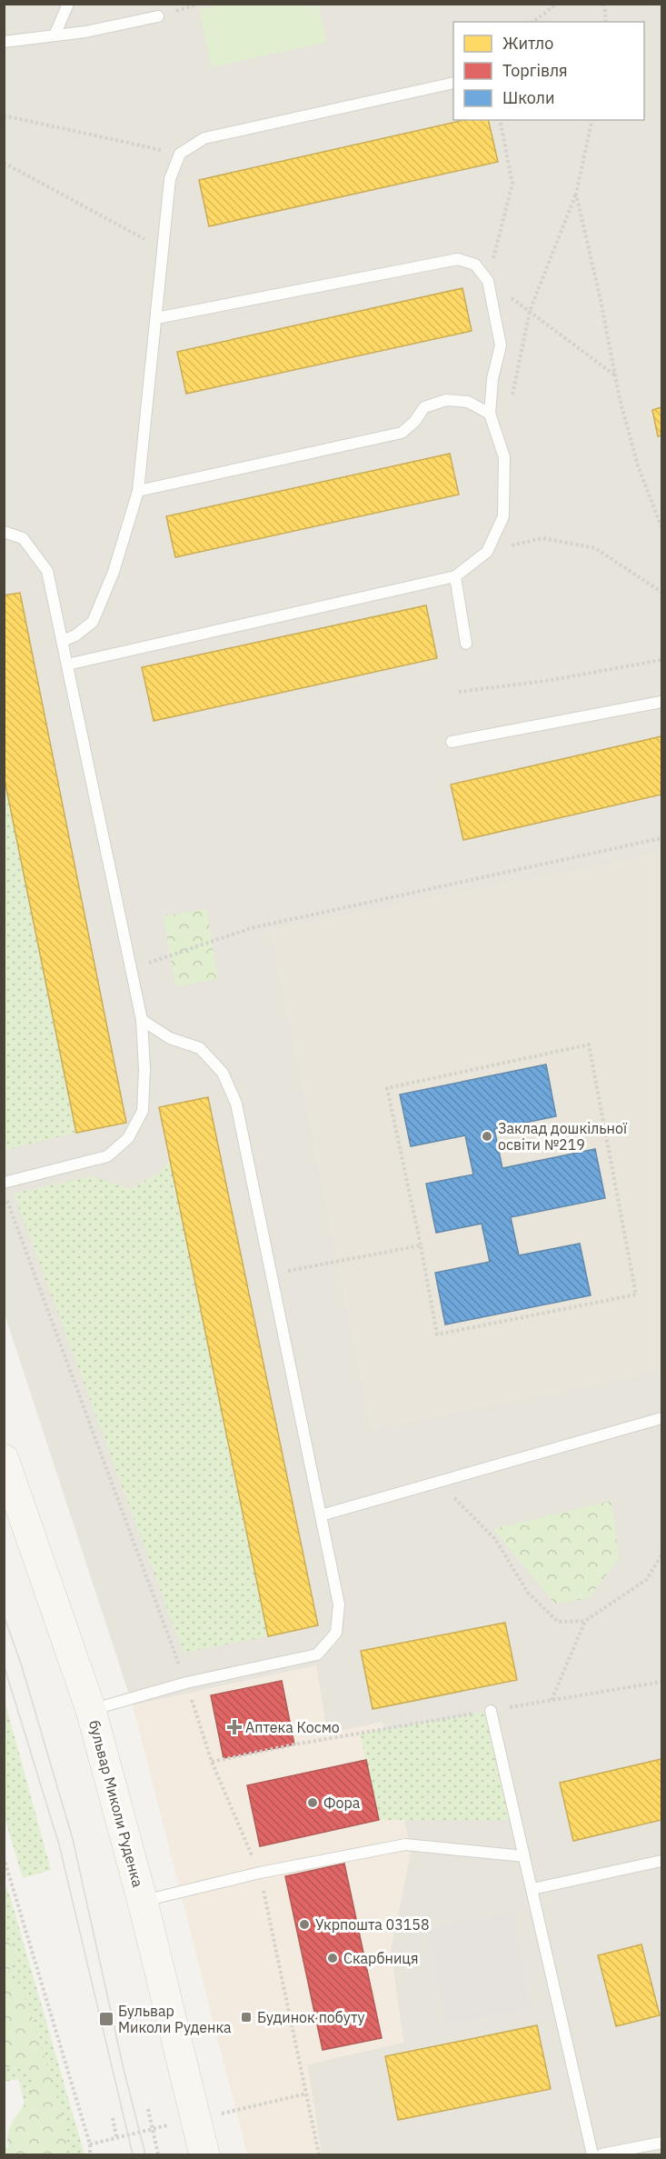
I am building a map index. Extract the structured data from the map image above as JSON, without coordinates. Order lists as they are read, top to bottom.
{
  "streets": {
    "street": ["бульвар Миколи Руденка"]
  },
  "places": {
    "other": [
      "Заклад дошкільної освіти №219",
      "Фора",
      "Укрпошта 03158",
      "Скарбниця"
    ],
    "health": ["Аптека Космо"],
    "transit": ["Будинок побуту", "Бульвар Миколи Руденка"]
  },
  "legend": ["Житло", "Торгівля", "Школи"]
}
